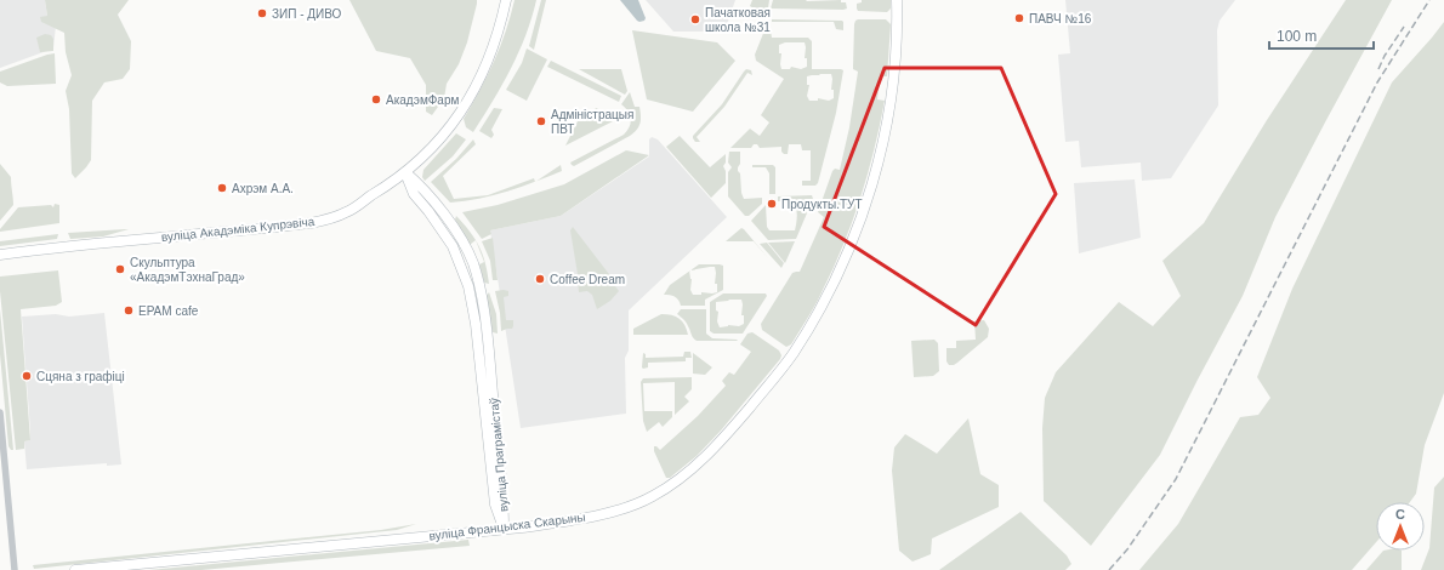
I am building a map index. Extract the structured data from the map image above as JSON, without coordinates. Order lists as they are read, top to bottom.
{
  "streets": {
    "main road": ["вуліца Акадэміка Купрэвіча", "вуліца Праграмістаў", "вуліца Францыска Скарыны"]
  },
  "crossings": [
    ["вуліца Акадэміка Купрэвіча", "вуліца Праграмістаў"],
    ["вуліца Праграмістаў", "вуліца Францыска Скарыны"]
  ],
  "places": [
    "ЗИП - ДИВО",
    "ПАВЧ №16",
    "Пачатковая школа №31",
    "АкадэмФарм",
    "Адміністрацыя ПВТ",
    "Ахрэм А.А.",
    "Продукты.ТУТ",
    "Скульптура «АкадэмТэхнаГрад»",
    "Coffee Dream",
    "EPAM cafe",
    "Сцяна з графіці"
  ],
  "scale_bar": "100 m",
  "north": "top"
}
